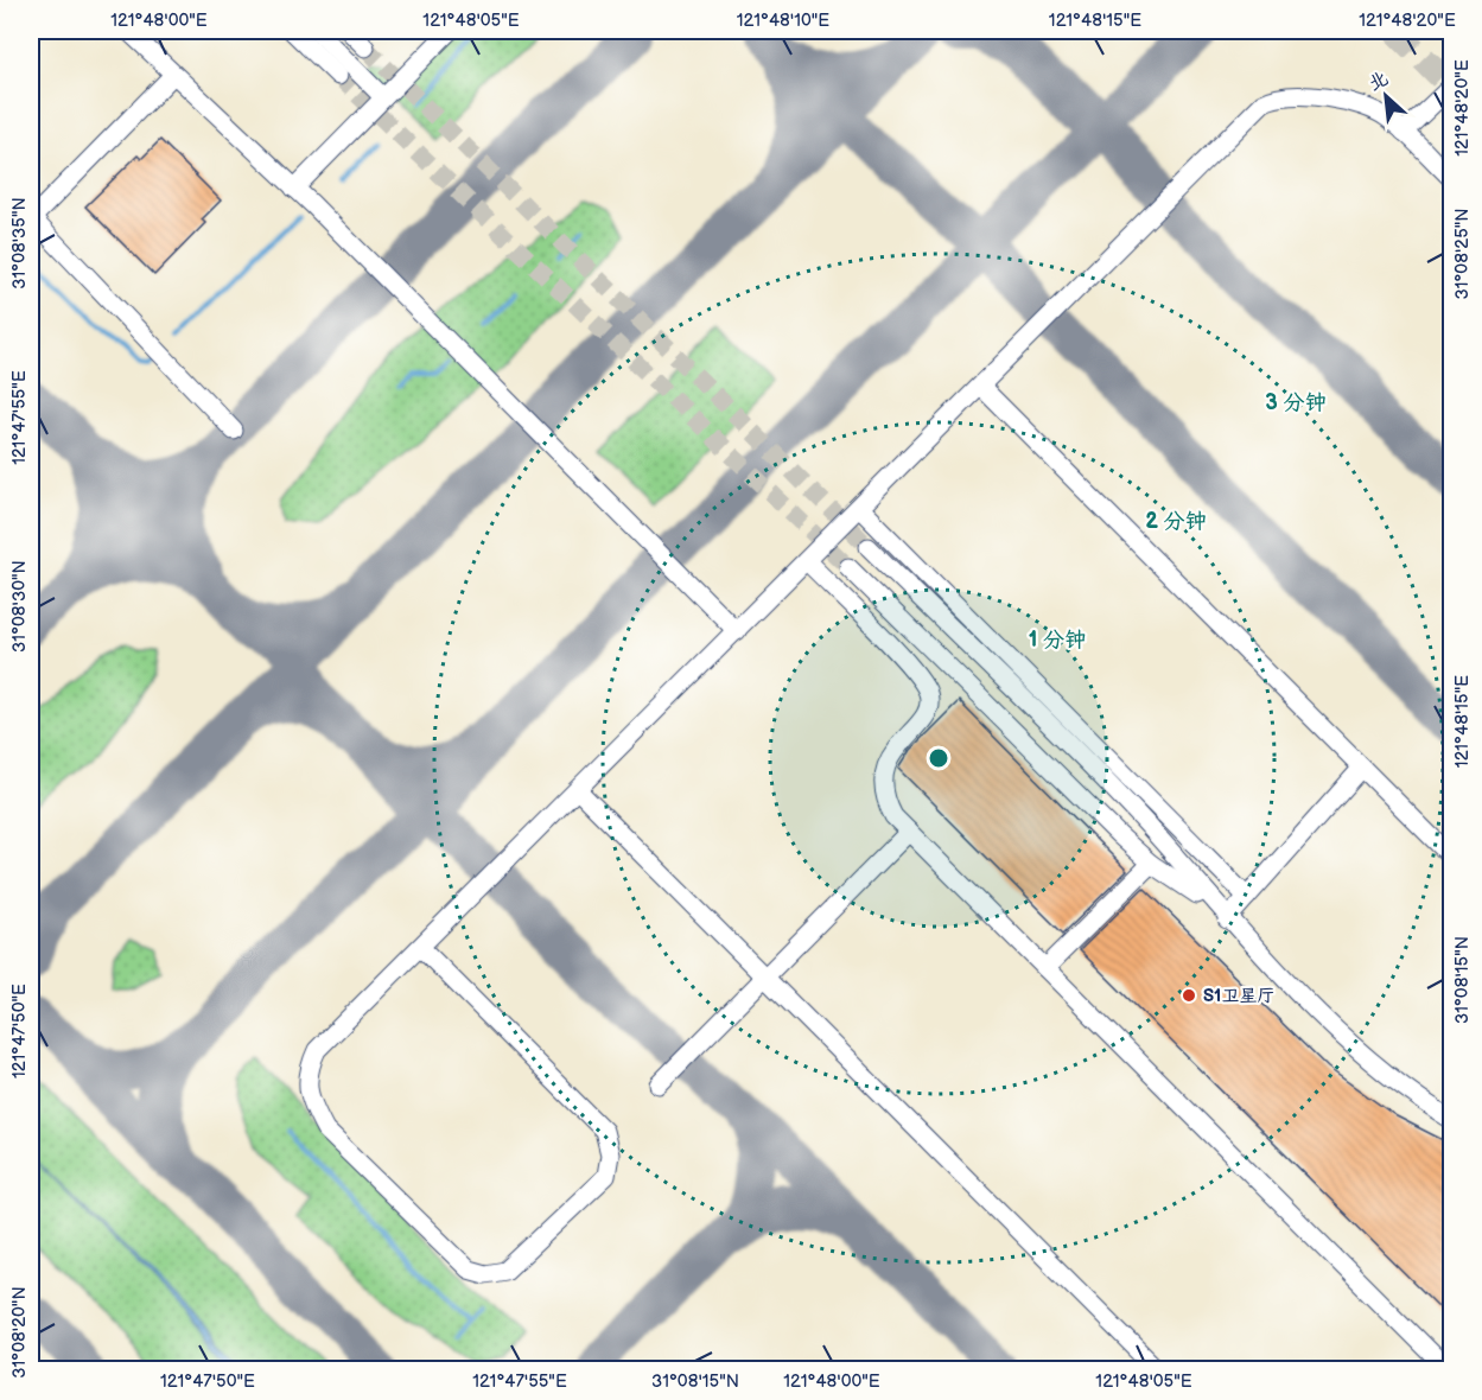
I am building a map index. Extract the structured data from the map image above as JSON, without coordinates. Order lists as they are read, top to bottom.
{
  "places": ["S1卫星厅"],
  "north": "top left",
  "coordinates": [
    "121°48'00\"E",
    "121°48'05\"E",
    "121°48'10\"E",
    "121°48'15\"E",
    "121°48'20\"E",
    "31°08'35\"N",
    "31°08'25\"N",
    "121°47'55\"E",
    "31°08'30\"N",
    "31°08'15\"N",
    "121°47'50\"E",
    "31°08'20\"N"
  ],
  "rings": ["3 分钟", "2 分钟", "1 分钟"]
}
